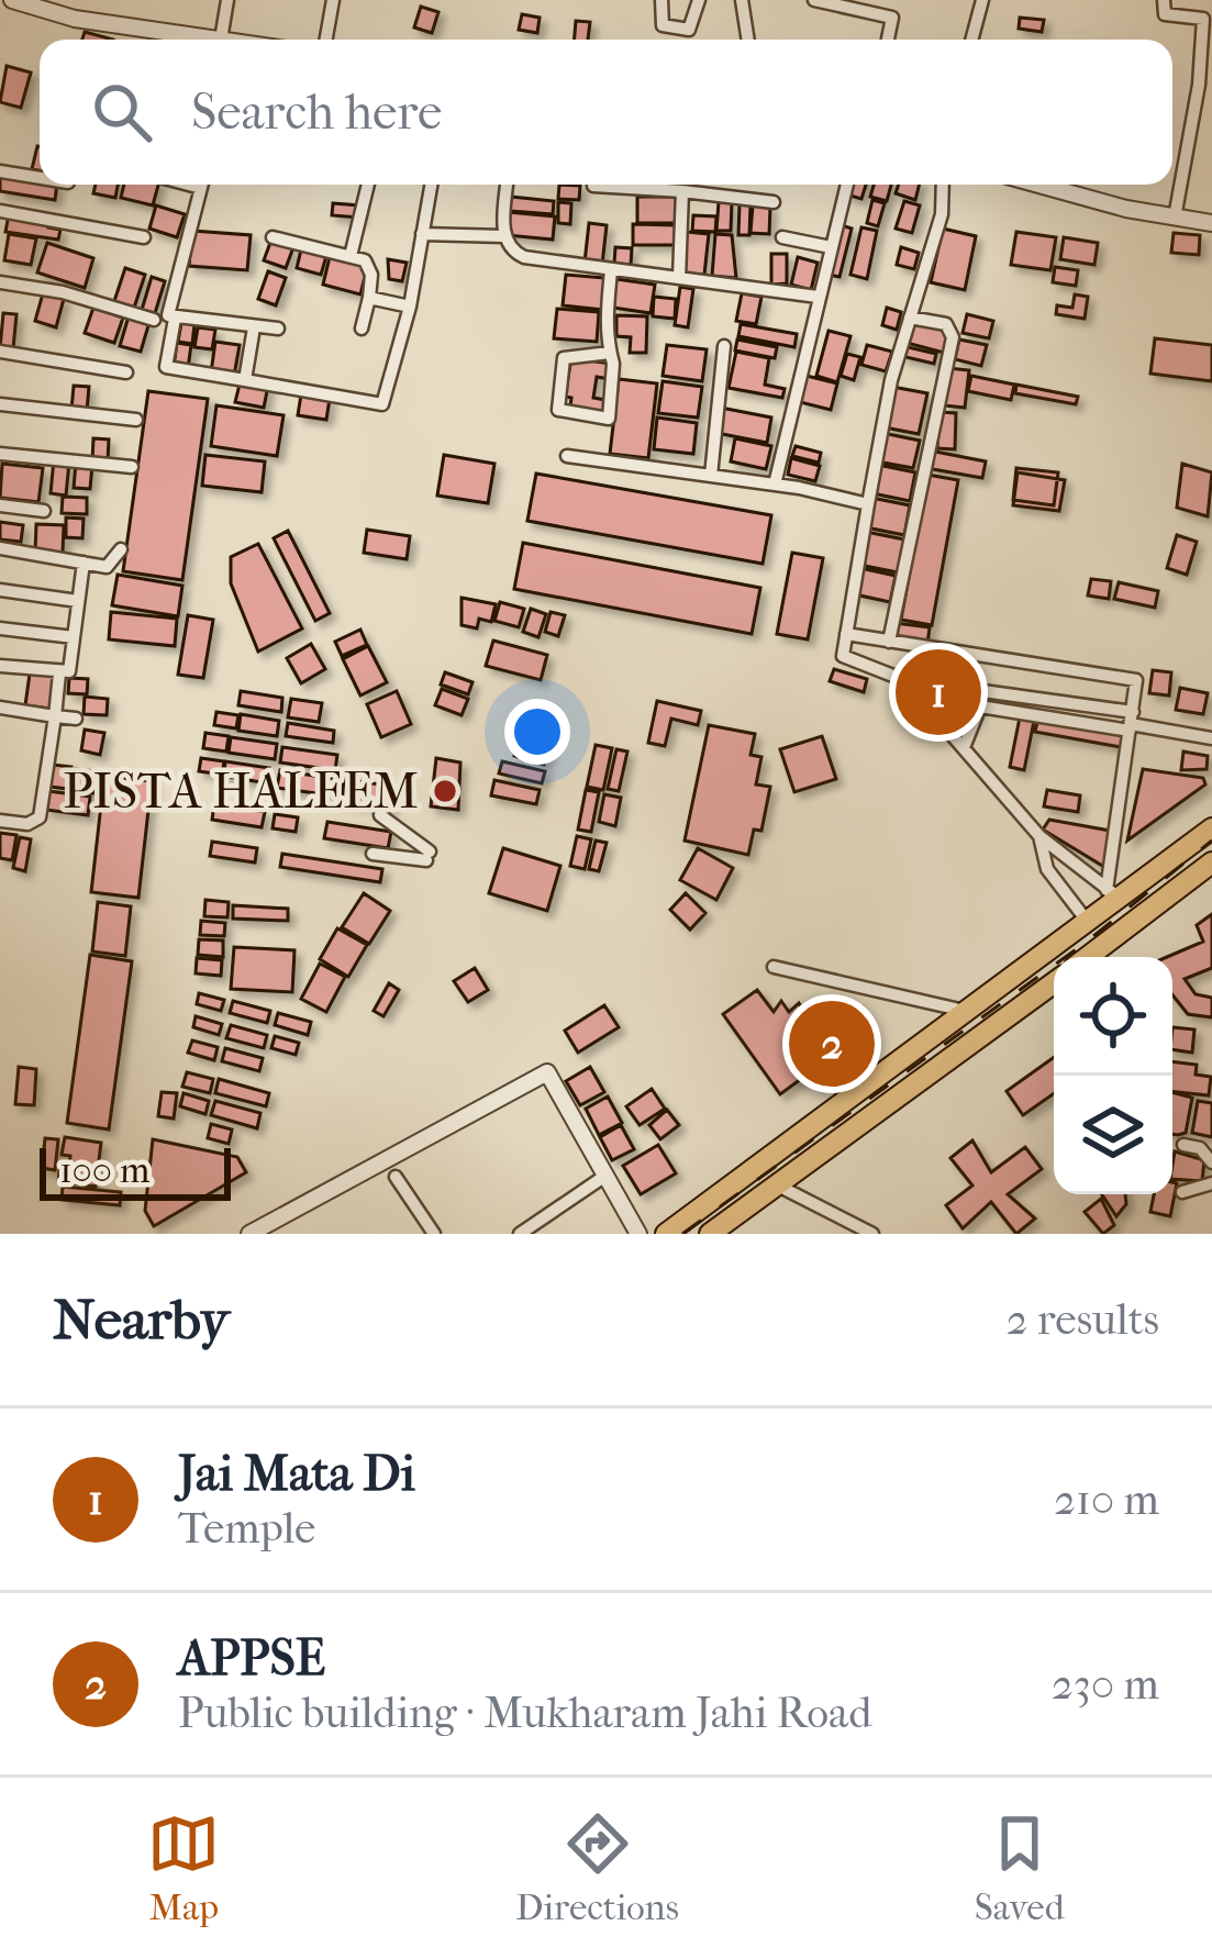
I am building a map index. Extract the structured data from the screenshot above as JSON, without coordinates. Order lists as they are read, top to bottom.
{
  "places": ["PISTA HALEEM"],
  "scale_bar": "100 m",
  "page": {
    "search": "Search here",
    "pins": ["1", "2"],
    "scale": "100 m",
    "heading": ["Nearby", "2 results"],
    "list": [
      {
        "mark": "1",
        "name": "Jai Mata Di",
        "note": "Temple",
        "value": "210 m"
      },
      {
        "mark": "2",
        "name": "APPSE",
        "note": "Public building · Mukharam Jahi Road",
        "value": "230 m"
      }
    ],
    "nav": ["Map", "Directions", "Saved"]
  }
}
